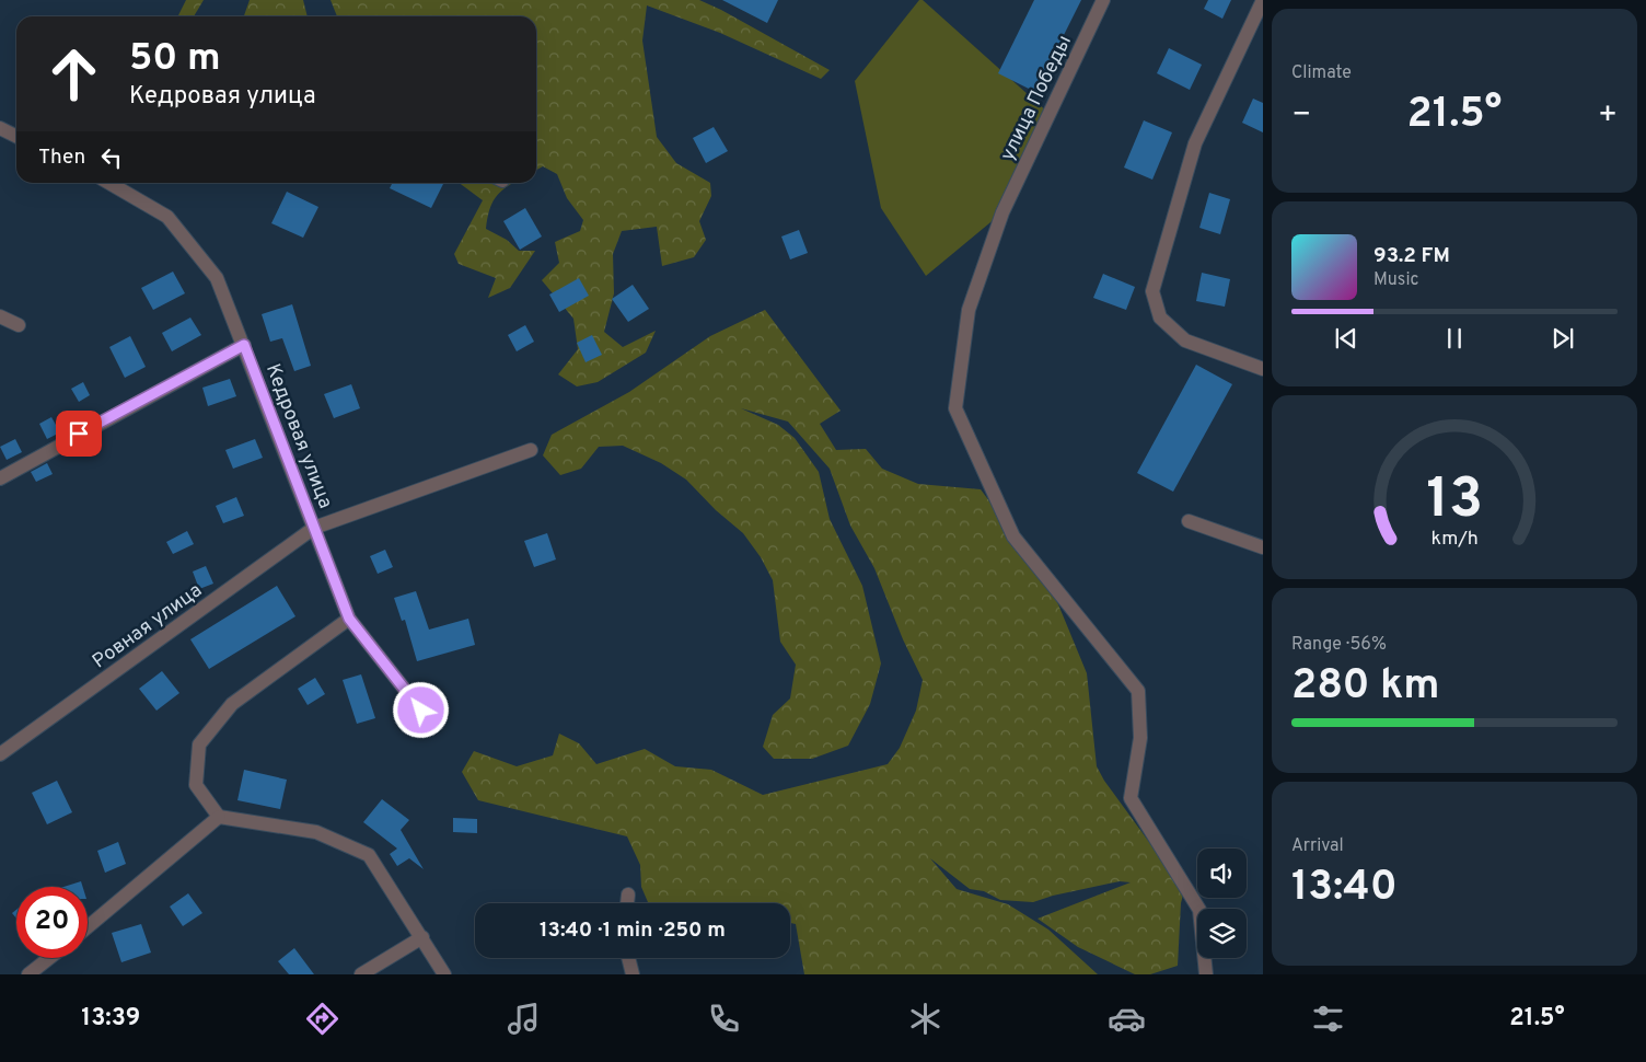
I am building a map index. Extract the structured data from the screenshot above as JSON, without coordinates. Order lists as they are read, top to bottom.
{
  "streets": {
    "street": ["улица Победы", "Кедровая улица", "Ровная улица"]
  },
  "crossings": [
    ["Кедровая улица", "Ровная улица"]
  ],
  "page": {
    "tile": [
      "Climate",
      ["Range · 56%", "280 km"],
      ["Arrival", "13:40"]
    ],
    "turn": ["50 m", "Кедровая улица"],
    "heat": ["−", "21.5°", "+"],
    "then": "Then",
    "song": ["93.2 FM", "Music"],
    "limit": "20",
    "trip": "13:40 · 1 min · 250 m",
    "tabs": ["13:39", "21.5°"],
    "gauge": ["13", "km/h"]
  }
}
